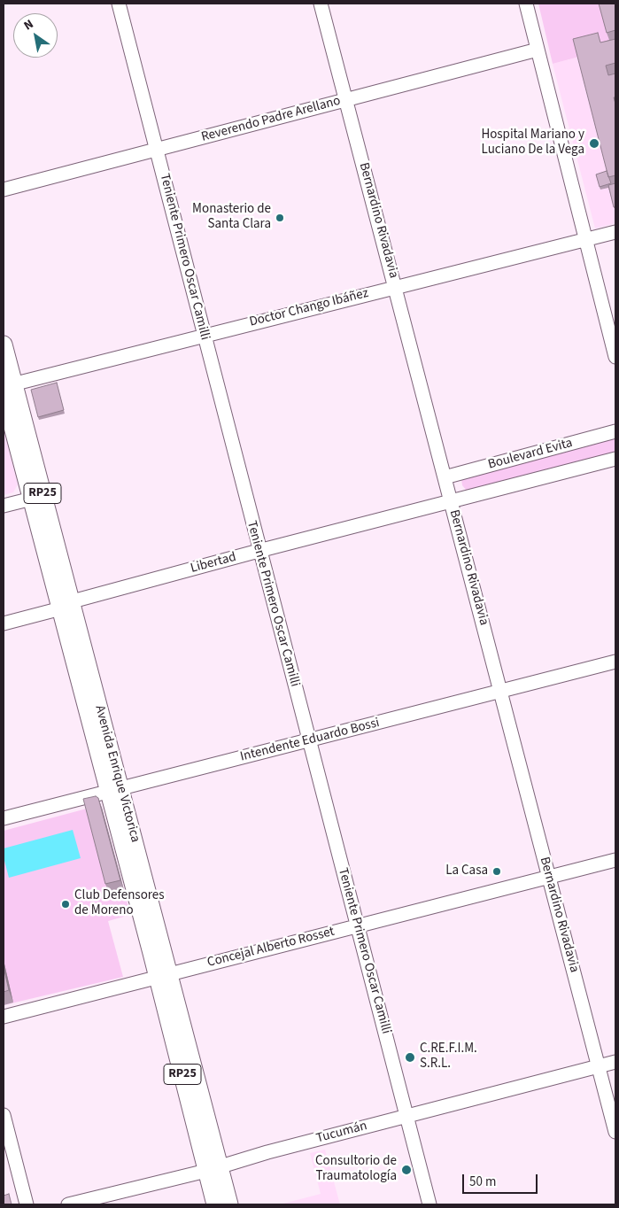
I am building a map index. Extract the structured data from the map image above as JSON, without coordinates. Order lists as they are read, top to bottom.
{
  "streets": {
    "main road": ["RP25", "Avenida Enrique Victorica"],
    "street": [
      "Reverendo Padre Arellano",
      "Bernardino Rivadavia",
      "Teniente Primero Oscar Camilli",
      "Doctor Chango Ibáñez",
      "Boulevard Evita",
      "Libertad",
      "Intendente Eduardo Bossi",
      "Concejal Alberto Rosset",
      "Tucumán"
    ]
  },
  "crossings": [
    ["Reverendo Padre Arellano", "Bernardino Rivadavia"],
    ["Reverendo Padre Arellano", "Teniente Primero Oscar Camilli"],
    ["Bernardino Rivadavia", "Doctor Chango Ibáñez"],
    ["Bernardino Rivadavia", "Boulevard Evita"],
    ["Bernardino Rivadavia", "Libertad"],
    ["Bernardino Rivadavia", "Intendente Eduardo Bossi"],
    ["Bernardino Rivadavia", "Concejal Alberto Rosset"],
    ["Bernardino Rivadavia", "Tucumán"],
    ["Teniente Primero Oscar Camilli", "Doctor Chango Ibáñez"],
    ["Teniente Primero Oscar Camilli", "Libertad"],
    ["Teniente Primero Oscar Camilli", "Intendente Eduardo Bossi"],
    ["Teniente Primero Oscar Camilli", "Concejal Alberto Rosset"],
    ["Teniente Primero Oscar Camilli", "Tucumán"],
    ["Doctor Chango Ibáñez", "Avenida Enrique Victorica"],
    ["Boulevard Evita", "Libertad"],
    ["Libertad", "Avenida Enrique Victorica"],
    ["Intendente Eduardo Bossi", "Avenida Enrique Victorica"],
    ["Avenida Enrique Victorica", "Concejal Alberto Rosset"],
    ["Avenida Enrique Victorica", "Tucumán"]
  ],
  "places": [
    "Hospital Mariano y Luciano De la Vega",
    "Monasterio de Santa Clara",
    "La Casa",
    "Club Defensores de Moreno",
    "C.RE.F.I.M. S.R.L.",
    "Consultorio de Traumatología"
  ],
  "scale_bar": "50 m",
  "north": "top left"
}
